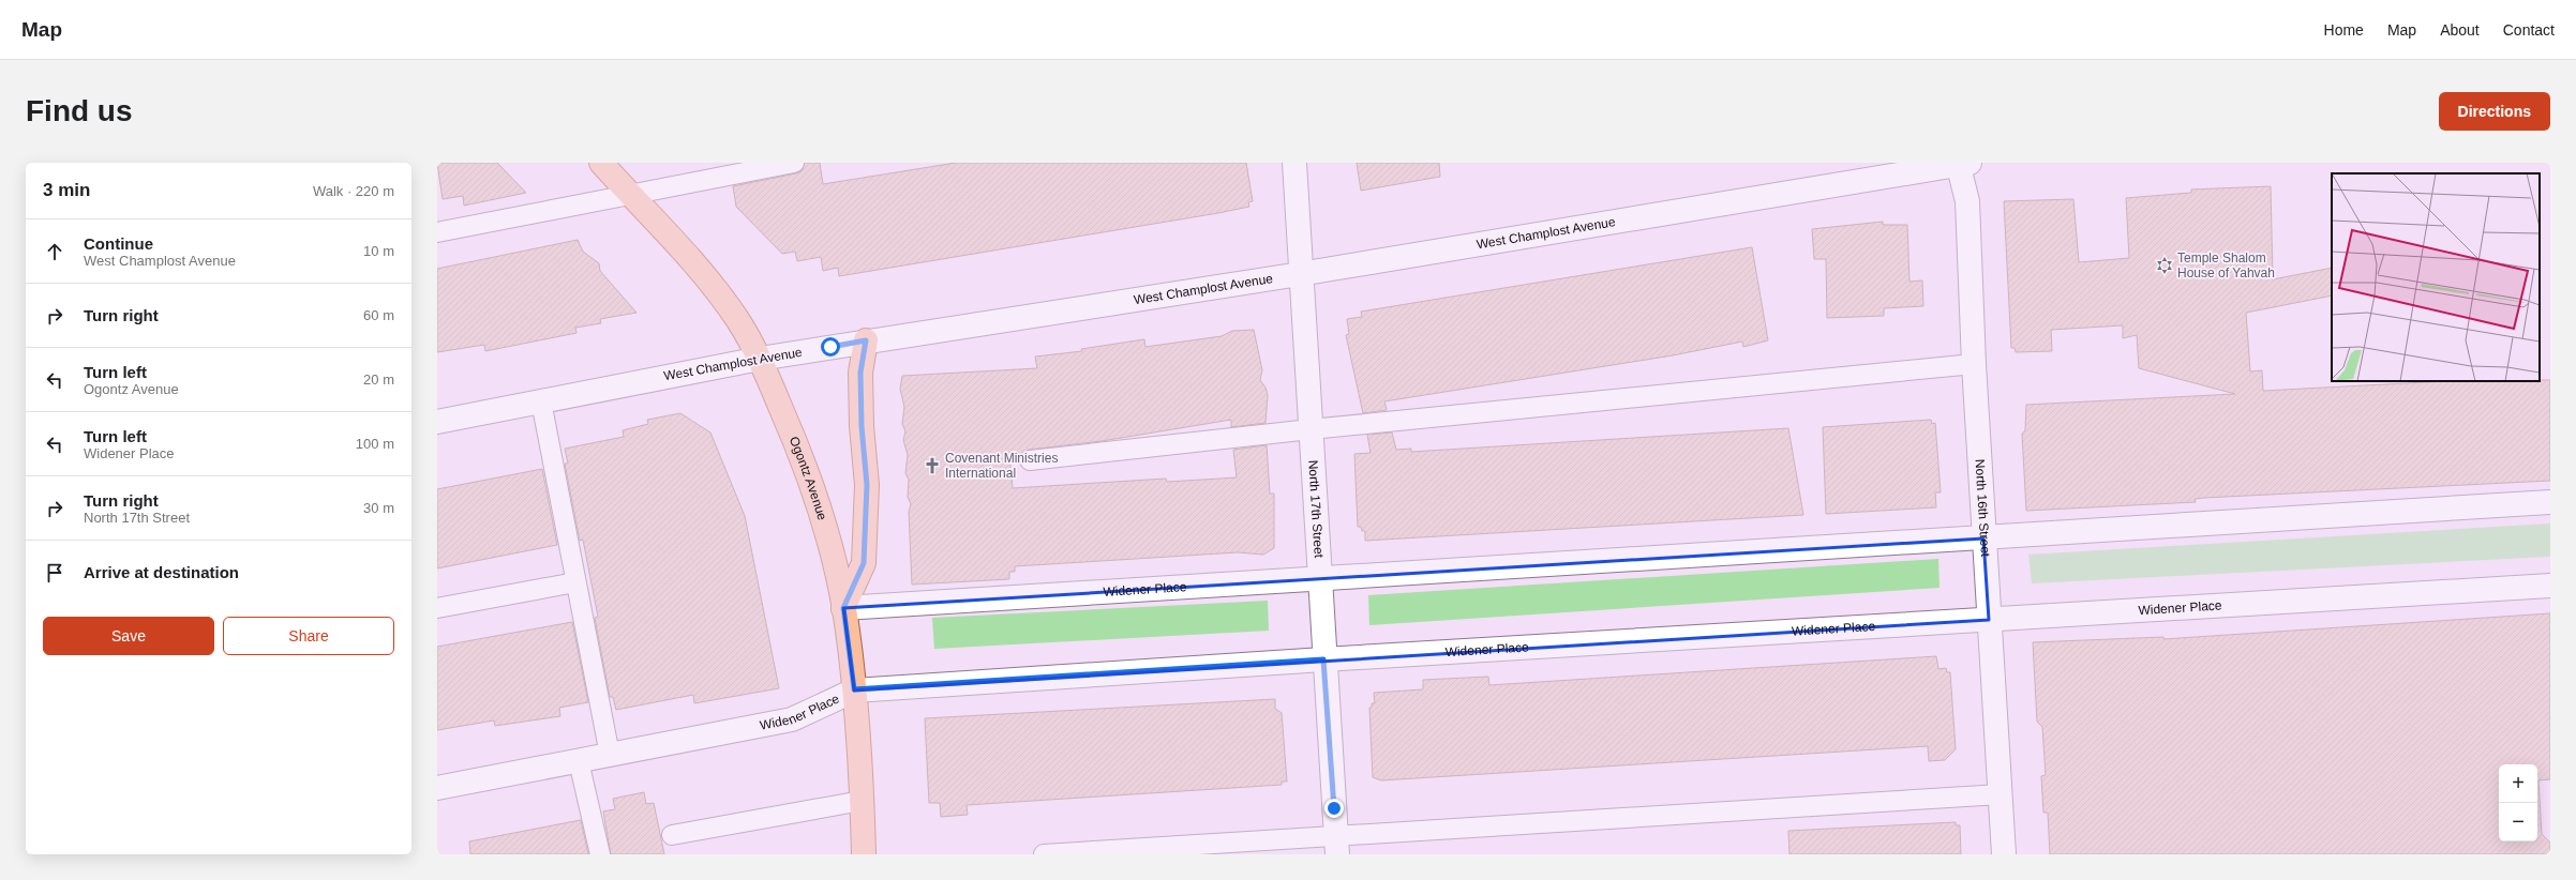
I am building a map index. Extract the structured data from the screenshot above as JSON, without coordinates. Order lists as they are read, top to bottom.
{
  "streets": {
    "main road": ["Ogontz Avenue"],
    "street": [
      "West Champlost Avenue",
      "North 17th Street",
      "North 16th Street",
      "Widener Place"
    ]
  },
  "crossings": [
    ["West Champlost Avenue", "Ogontz Avenue"],
    ["West Champlost Avenue", "North 17th Street"],
    ["West Champlost Avenue", "North 16th Street"],
    ["Ogontz Avenue", "Widener Place"],
    ["North 17th Street", "Widener Place"],
    ["North 16th Street", "Widener Place"]
  ],
  "places": {
    "synagogue": ["Temple Shalom House of Yahvah"],
    "church": ["Covenant Ministries International"]
  },
  "page": {
    "header": "Map",
    "nav": [
      "Home",
      "Map",
      "About",
      "Contact"
    ],
    "buttons": [
      "Directions",
      ["Save", "Share"]
    ],
    "title": "Find us",
    "heading": ["3 min", "Walk · 220 m"],
    "list": [
      ["Continue", "West Champlost Avenue", "10 m"],
      ["Turn right", "60 m"],
      ["Turn left", "Ogontz Avenue", "20 m"],
      ["Turn left", "Widener Place", "100 m"],
      ["Turn right", "North 17th Street", "30 m"],
      "Arrive at destination"
    ],
    "map_buttons": ["+", "−"]
  }
}
